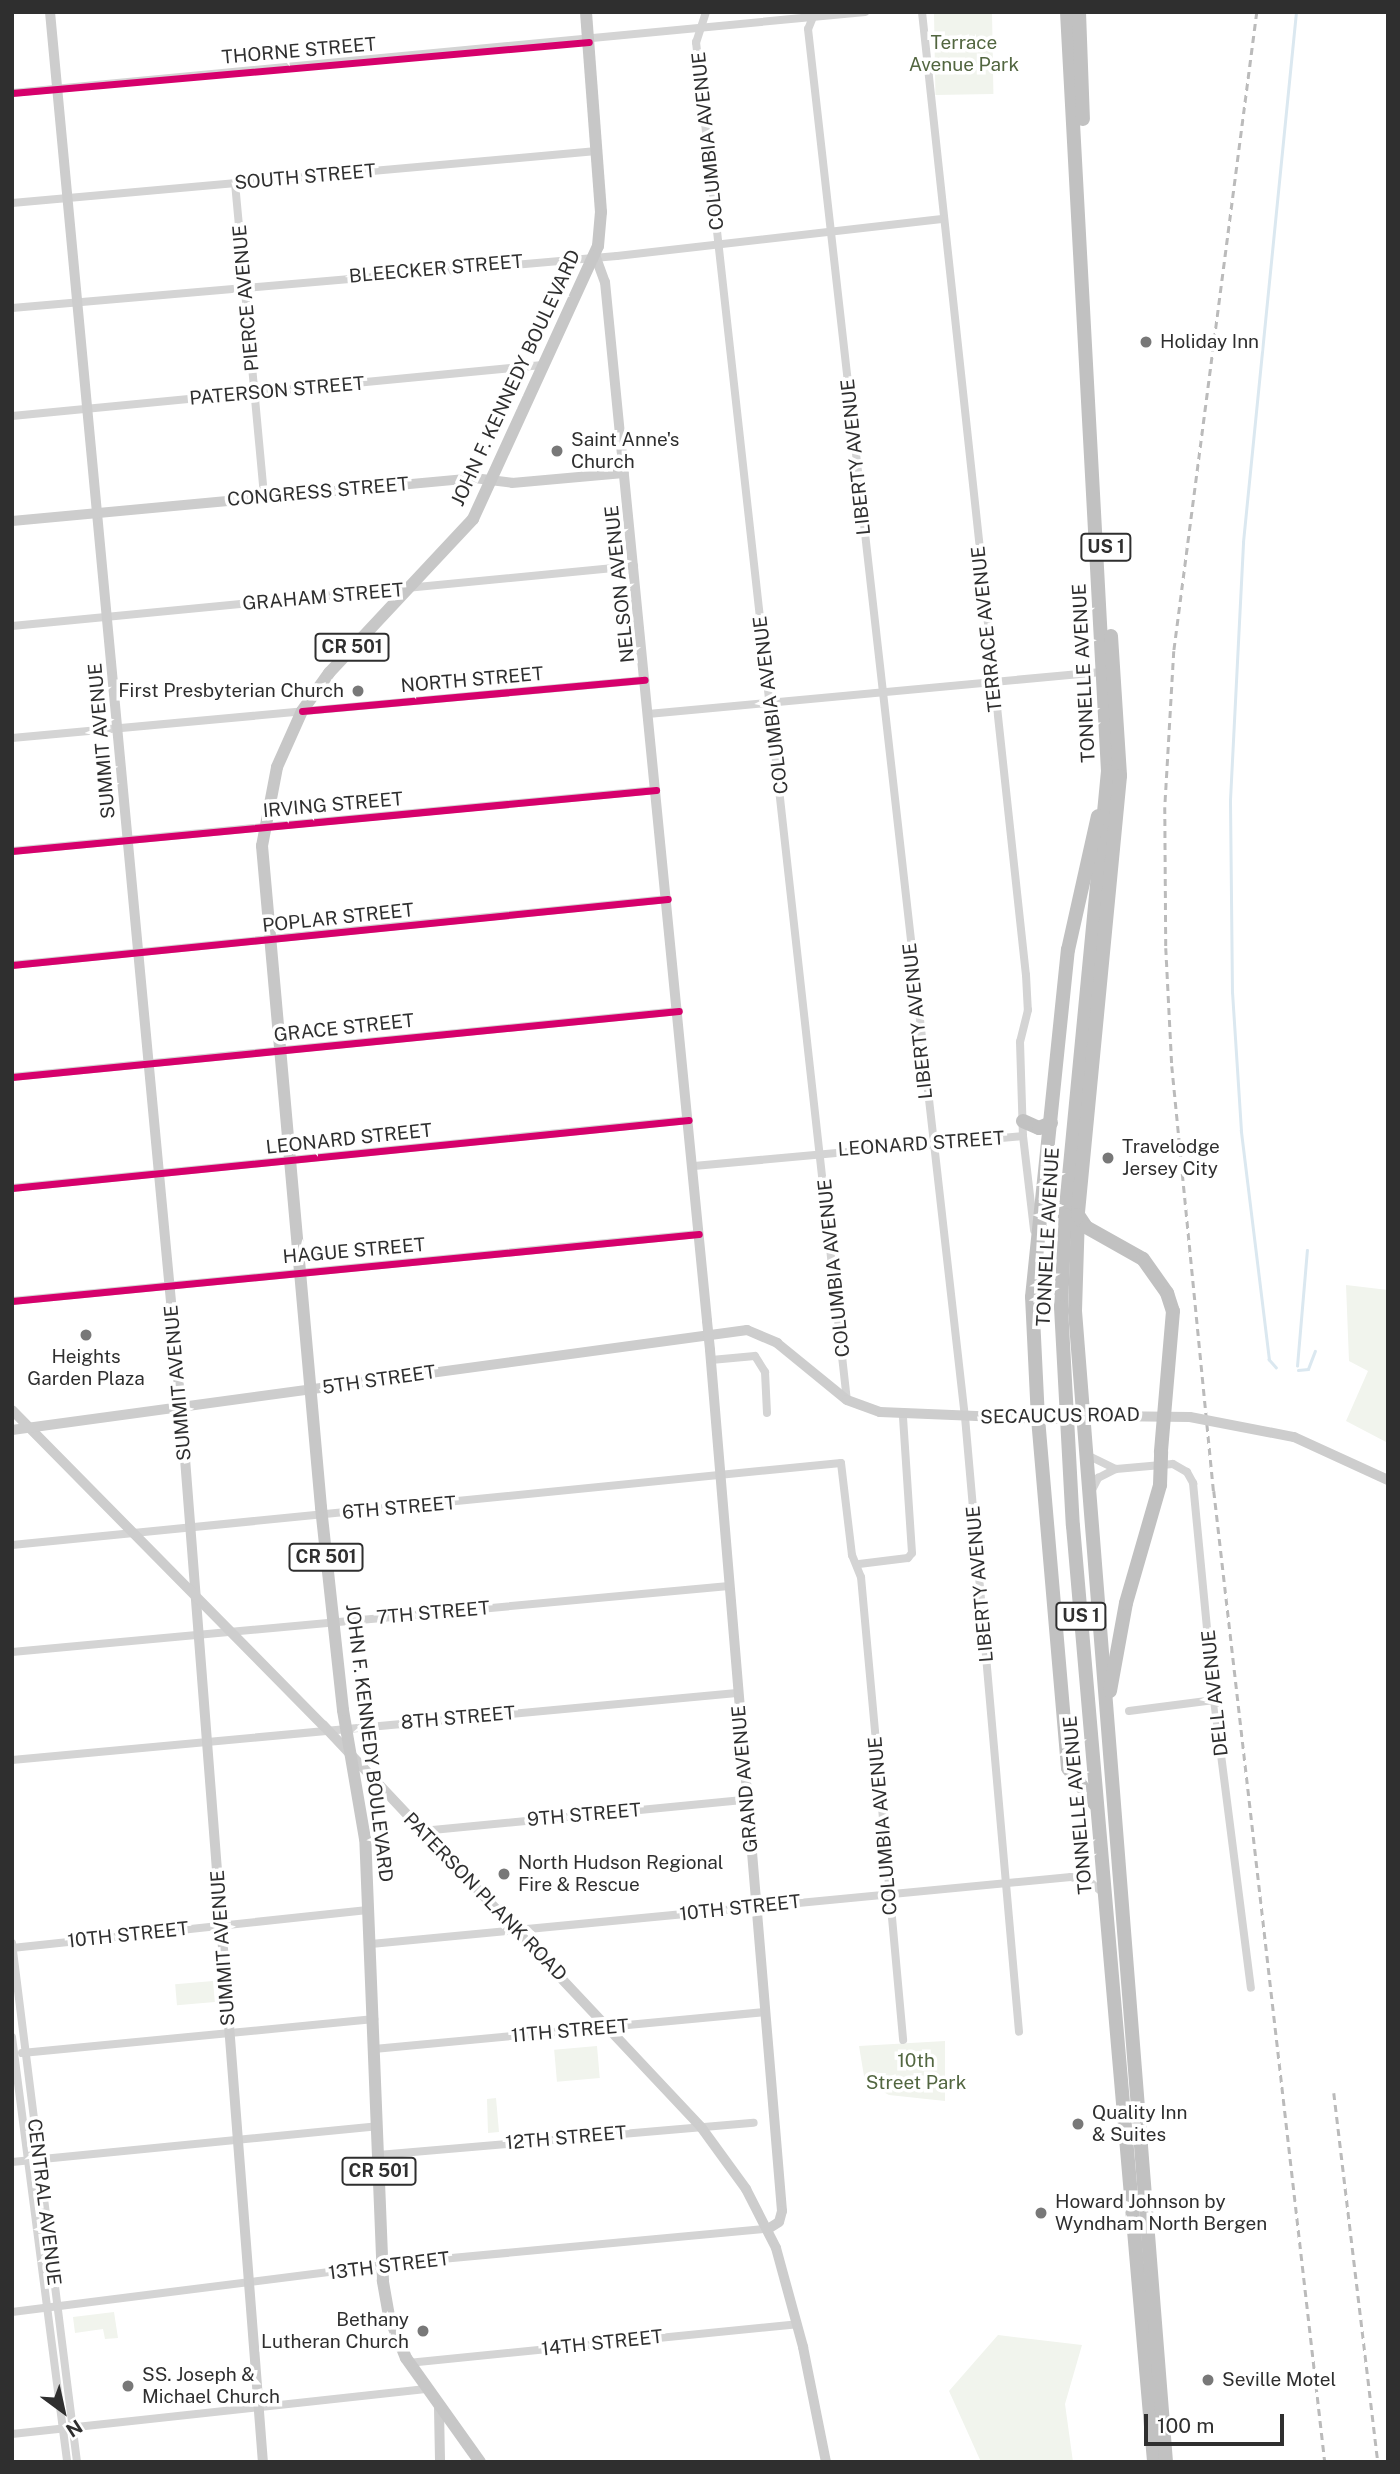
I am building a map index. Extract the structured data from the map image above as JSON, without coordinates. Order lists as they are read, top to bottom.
{
  "streets": {
    "highway": ["US 1", "TONNELLE AVENUE"],
    "main road": ["JOHN F. KENNEDY BOULEVARD", "CR 501"],
    "street": [
      "THORNE STREET",
      "COLUMBIA AVENUE",
      "SOUTH STREET",
      "BLEECKER STREET",
      "PIERCE AVENUE",
      "PATERSON STREET",
      "LIBERTY AVENUE",
      "CONGRESS STREET",
      "NELSON AVENUE",
      "GRAHAM STREET",
      "TERRACE AVENUE",
      "NORTH STREET",
      "SUMMIT AVENUE",
      "IRVING STREET",
      "POPLAR STREET",
      "GRACE STREET",
      "LEONARD STREET",
      "HAGUE STREET",
      "5TH STREET",
      "SECAUCUS ROAD",
      "6TH STREET",
      "7TH STREET",
      "DELL AVENUE",
      "8TH STREET",
      "GRAND AVENUE",
      "9TH STREET",
      "PATERSON PLANK ROAD",
      "10TH STREET",
      "11TH STREET",
      "12TH STREET",
      "CENTRAL AVENUE",
      "13TH STREET",
      "14TH STREET"
    ]
  },
  "crossings": [
    ["THORNE STREET", "COLUMBIA AVENUE"],
    ["THORNE STREET", "JOHN F. KENNEDY BOULEVARD"],
    ["THORNE STREET", "LIBERTY AVENUE"],
    ["THORNE STREET", "SUMMIT AVENUE"],
    ["COLUMBIA AVENUE", "BLEECKER STREET"],
    ["COLUMBIA AVENUE", "LEONARD STREET"],
    ["COLUMBIA AVENUE", "SECAUCUS ROAD"],
    ["COLUMBIA AVENUE", "6TH STREET"],
    ["COLUMBIA AVENUE", "10TH STREET"],
    ["SOUTH STREET", "PIERCE AVENUE"],
    ["SOUTH STREET", "JOHN F. KENNEDY BOULEVARD"],
    ["SOUTH STREET", "SUMMIT AVENUE"],
    ["BLEECKER STREET", "PIERCE AVENUE"],
    ["BLEECKER STREET", "JOHN F. KENNEDY BOULEVARD"],
    ["BLEECKER STREET", "LIBERTY AVENUE"],
    ["BLEECKER STREET", "NELSON AVENUE"],
    ["BLEECKER STREET", "TERRACE AVENUE"],
    ["BLEECKER STREET", "SUMMIT AVENUE"],
    ["PIERCE AVENUE", "PATERSON STREET"],
    ["PIERCE AVENUE", "CONGRESS STREET"],
    ["JOHN F. KENNEDY BOULEVARD", "PATERSON STREET"],
    ["JOHN F. KENNEDY BOULEVARD", "CONGRESS STREET"],
    ["JOHN F. KENNEDY BOULEVARD", "NELSON AVENUE"],
    ["JOHN F. KENNEDY BOULEVARD", "GRAHAM STREET"],
    ["JOHN F. KENNEDY BOULEVARD", "NORTH STREET"],
    ["JOHN F. KENNEDY BOULEVARD", "IRVING STREET"],
    ["JOHN F. KENNEDY BOULEVARD", "POPLAR STREET"],
    ["JOHN F. KENNEDY BOULEVARD", "GRACE STREET"],
    ["JOHN F. KENNEDY BOULEVARD", "LEONARD STREET"],
    ["JOHN F. KENNEDY BOULEVARD", "HAGUE STREET"],
    ["JOHN F. KENNEDY BOULEVARD", "5TH STREET"],
    ["JOHN F. KENNEDY BOULEVARD", "6TH STREET"],
    ["JOHN F. KENNEDY BOULEVARD", "7TH STREET"],
    ["JOHN F. KENNEDY BOULEVARD", "8TH STREET"],
    ["JOHN F. KENNEDY BOULEVARD", "PATERSON PLANK ROAD"],
    ["JOHN F. KENNEDY BOULEVARD", "10TH STREET"],
    ["JOHN F. KENNEDY BOULEVARD", "11TH STREET"],
    ["JOHN F. KENNEDY BOULEVARD", "12TH STREET"],
    ["JOHN F. KENNEDY BOULEVARD", "13TH STREET"],
    ["JOHN F. KENNEDY BOULEVARD", "14TH STREET"],
    ["PATERSON STREET", "SUMMIT AVENUE"],
    ["LIBERTY AVENUE", "LEONARD STREET"],
    ["LIBERTY AVENUE", "SECAUCUS ROAD"],
    ["LIBERTY AVENUE", "10TH STREET"],
    ["CONGRESS STREET", "NELSON AVENUE"],
    ["CONGRESS STREET", "SUMMIT AVENUE"],
    ["NELSON AVENUE", "GRAHAM STREET"],
    ["NELSON AVENUE", "NORTH STREET"],
    ["NELSON AVENUE", "IRVING STREET"],
    ["NELSON AVENUE", "POPLAR STREET"],
    ["NELSON AVENUE", "GRACE STREET"],
    ["NELSON AVENUE", "LEONARD STREET"],
    ["NELSON AVENUE", "HAGUE STREET"],
    ["NELSON AVENUE", "GRAND AVENUE"],
    ["GRAHAM STREET", "SUMMIT AVENUE"],
    ["TERRACE AVENUE", "LEONARD STREET"],
    ["TONNELLE AVENUE", "10TH STREET"],
    ["NORTH STREET", "SUMMIT AVENUE"],
    ["SUMMIT AVENUE", "IRVING STREET"],
    ["SUMMIT AVENUE", "POPLAR STREET"],
    ["SUMMIT AVENUE", "GRACE STREET"],
    ["SUMMIT AVENUE", "LEONARD STREET"],
    ["SUMMIT AVENUE", "HAGUE STREET"],
    ["SUMMIT AVENUE", "5TH STREET"],
    ["SUMMIT AVENUE", "6TH STREET"],
    ["SUMMIT AVENUE", "7TH STREET"],
    ["SUMMIT AVENUE", "8TH STREET"],
    ["SUMMIT AVENUE", "PATERSON PLANK ROAD"],
    ["SUMMIT AVENUE", "10TH STREET"],
    ["SUMMIT AVENUE", "13TH STREET"],
    ["5TH STREET", "SECAUCUS ROAD"],
    ["5TH STREET", "PATERSON PLANK ROAD"],
    ["6TH STREET", "GRAND AVENUE"],
    ["6TH STREET", "PATERSON PLANK ROAD"],
    ["7TH STREET", "GRAND AVENUE"],
    ["7TH STREET", "PATERSON PLANK ROAD"],
    ["8TH STREET", "GRAND AVENUE"],
    ["8TH STREET", "PATERSON PLANK ROAD"],
    ["GRAND AVENUE", "9TH STREET"],
    ["GRAND AVENUE", "PATERSON PLANK ROAD"],
    ["GRAND AVENUE", "10TH STREET"],
    ["GRAND AVENUE", "11TH STREET"],
    ["GRAND AVENUE", "13TH STREET"],
    ["9TH STREET", "PATERSON PLANK ROAD"],
    ["PATERSON PLANK ROAD", "10TH STREET"],
    ["PATERSON PLANK ROAD", "11TH STREET"],
    ["PATERSON PLANK ROAD", "12TH STREET"],
    ["PATERSON PLANK ROAD", "13TH STREET"],
    ["PATERSON PLANK ROAD", "14TH STREET"],
    ["10TH STREET", "CENTRAL AVENUE"],
    ["CENTRAL AVENUE", "13TH STREET"]
  ],
  "parks": ["Terrace Avenue Park", "10th Street Park"],
  "places": [
    "Holiday Inn",
    "Saint Anne's Church",
    "First Presbyterian Church",
    "Travelodge Jersey City",
    "Heights Garden Plaza",
    "North Hudson Regional Fire & Rescue",
    "Quality Inn & Suites",
    "Howard Johnson by Wyndham North Bergen",
    "Bethany Lutheran Church",
    "Seville Motel",
    "SS. Joseph & Michael Church"
  ],
  "scale_bar": "100 m",
  "north": "bottom right"
}
